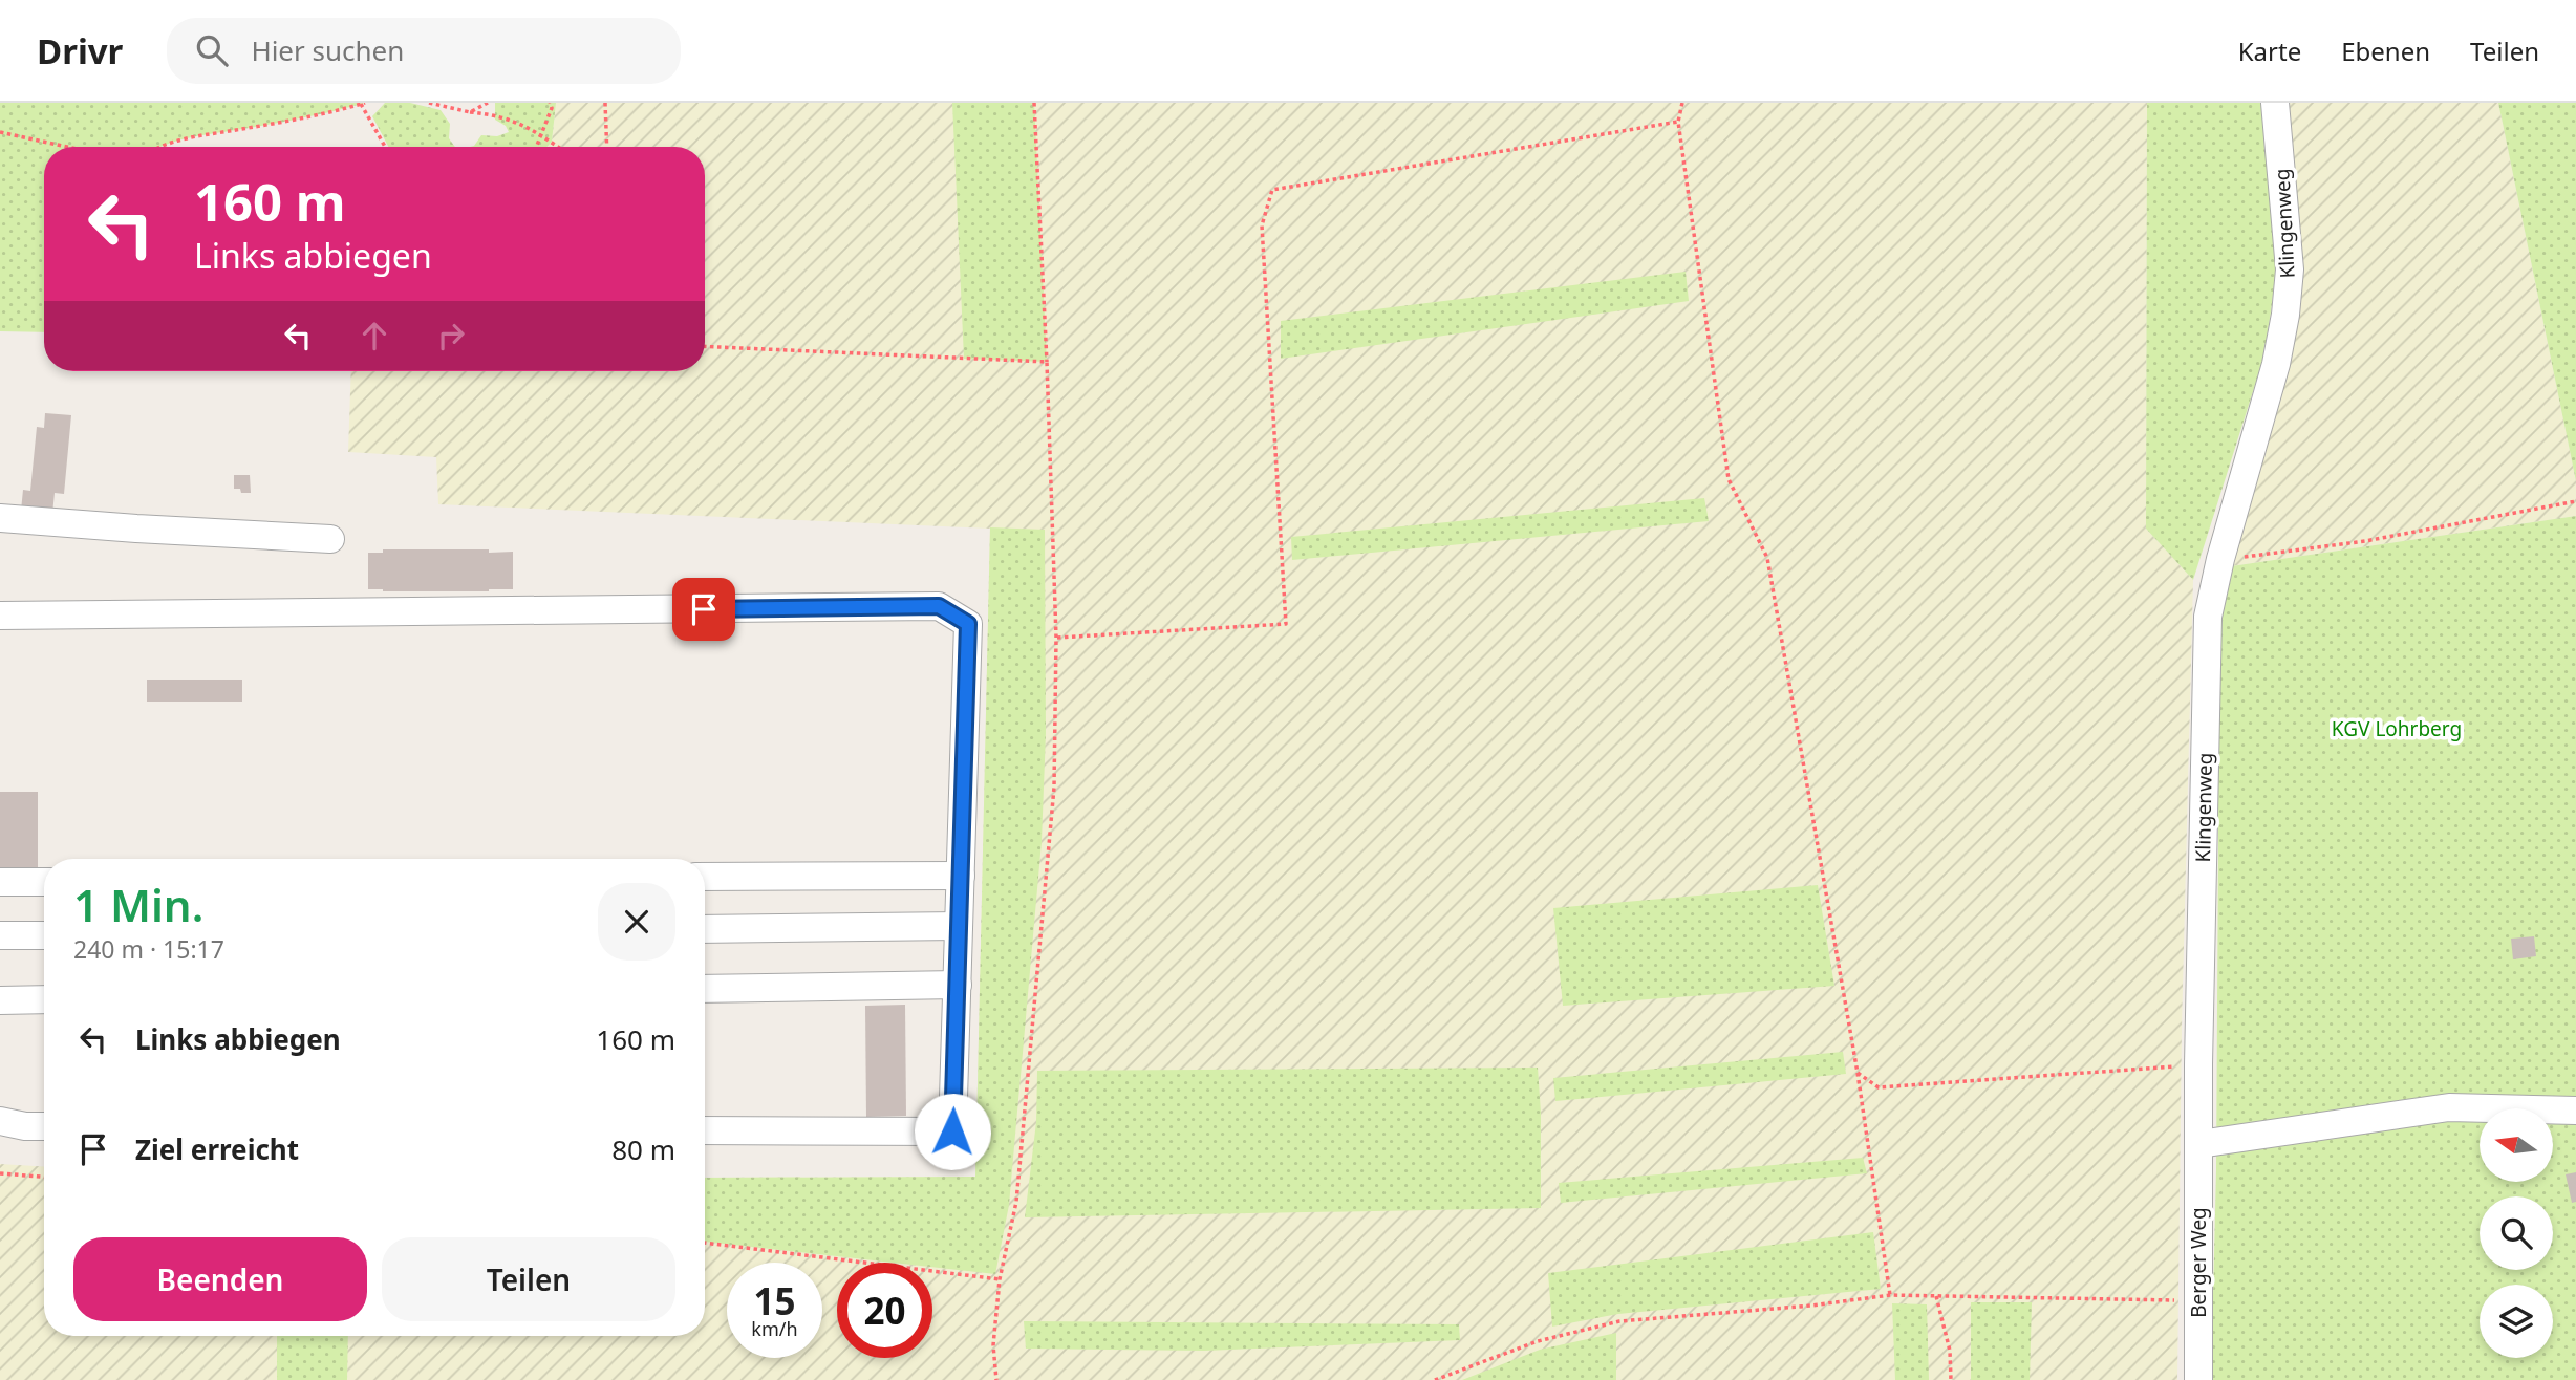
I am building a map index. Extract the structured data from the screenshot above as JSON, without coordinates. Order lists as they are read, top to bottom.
{
  "streets": {
    "street": ["Klingenweg", "Berger Weg"]
  },
  "crossings": [
    ["Klingenweg", "Berger Weg"]
  ],
  "parks": ["KGV Lohrberg"],
  "north": "left",
  "page": {
    "header": "Drivr",
    "search": "Hier suchen",
    "nav": ["Karte", "Ebenen", "Teilen"],
    "turn": ["160 m", "Links abbiegen"],
    "heading": ["1 Min.", "240 m · 15:17"],
    "list": [
      {
        "name": "Links abbiegen",
        "value": "160 m"
      },
      {
        "name": "Ziel erreicht",
        "value": "80 m"
      }
    ],
    "buttons": ["Beenden", "Teilen"],
    "speed": "15 km/h",
    "limit": "20"
  }
}
